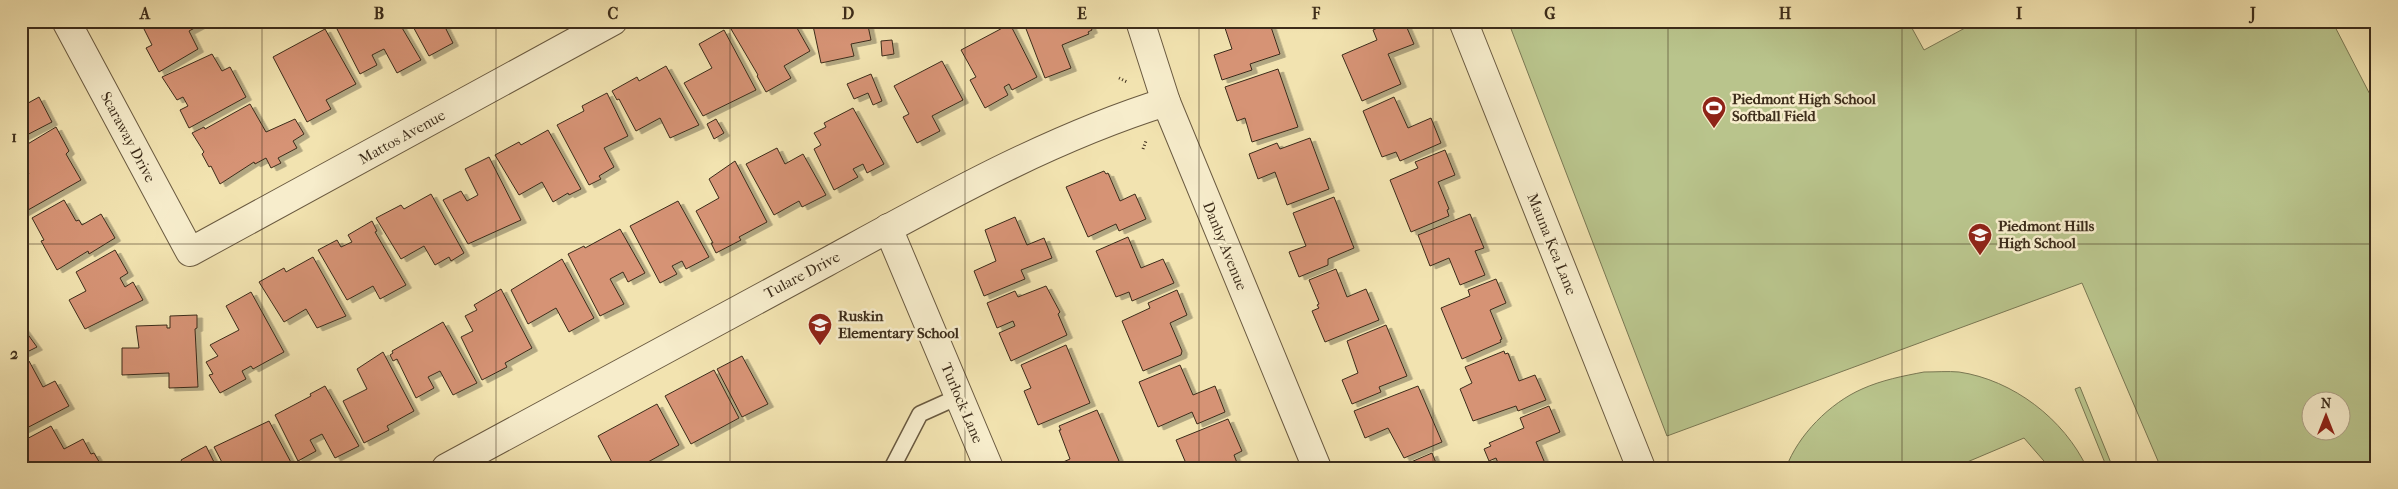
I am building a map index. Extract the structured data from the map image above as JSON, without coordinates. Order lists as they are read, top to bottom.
{
  "streets": {
    "street": [
      "Scaraway Drive",
      "Mattos Avenue",
      "Mauna Kea Lane",
      "Danby Avenue",
      "Tulare Drive",
      "Turlock Lane"
    ]
  },
  "crossings": [
    ["Scaraway Drive", "Mattos Avenue"],
    ["Danby Avenue", "Tulare Drive"],
    ["Tulare Drive", "Turlock Lane"]
  ],
  "places": {
    "sports": ["Piedmont High School Softball Field"],
    "school or university": ["Piedmont Hills High School", "Ruskin Elementary School"]
  },
  "north": "top",
  "grid": {
    "columns": [
      "A",
      "B",
      "C",
      "D",
      "E",
      "F",
      "G",
      "H",
      "I",
      "J"
    ],
    "rows": ["1", "2"]
  }
}
